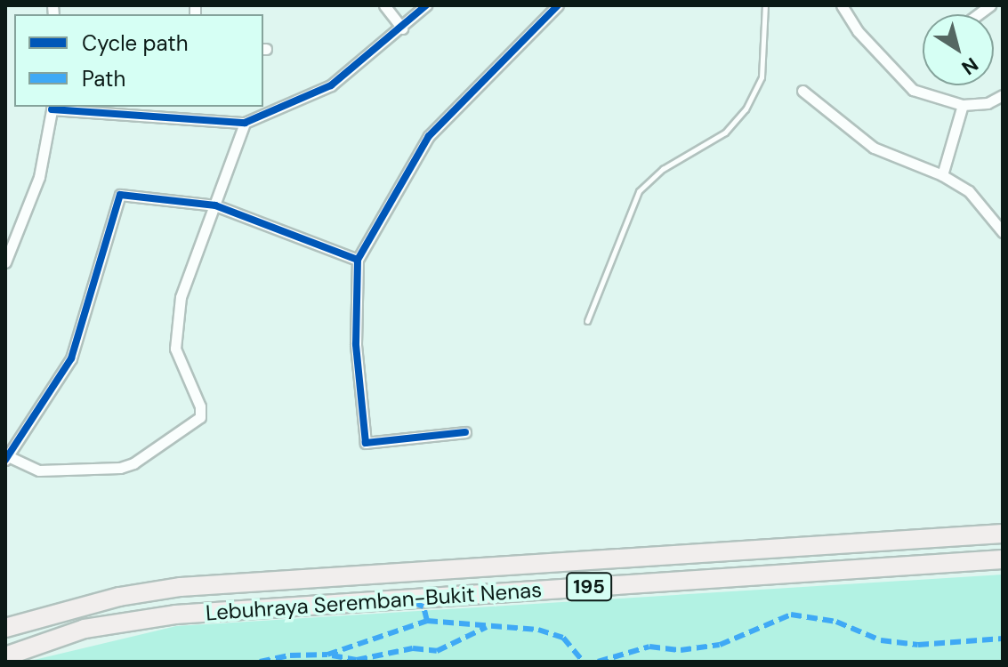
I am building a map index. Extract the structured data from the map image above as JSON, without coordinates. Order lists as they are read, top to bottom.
{
  "streets": {
    "highway": ["195", "Lebuhraya Seremban-Bukit Nenas"]
  },
  "legend": ["Cycle path", "Path"],
  "north": "bottom right"
}
